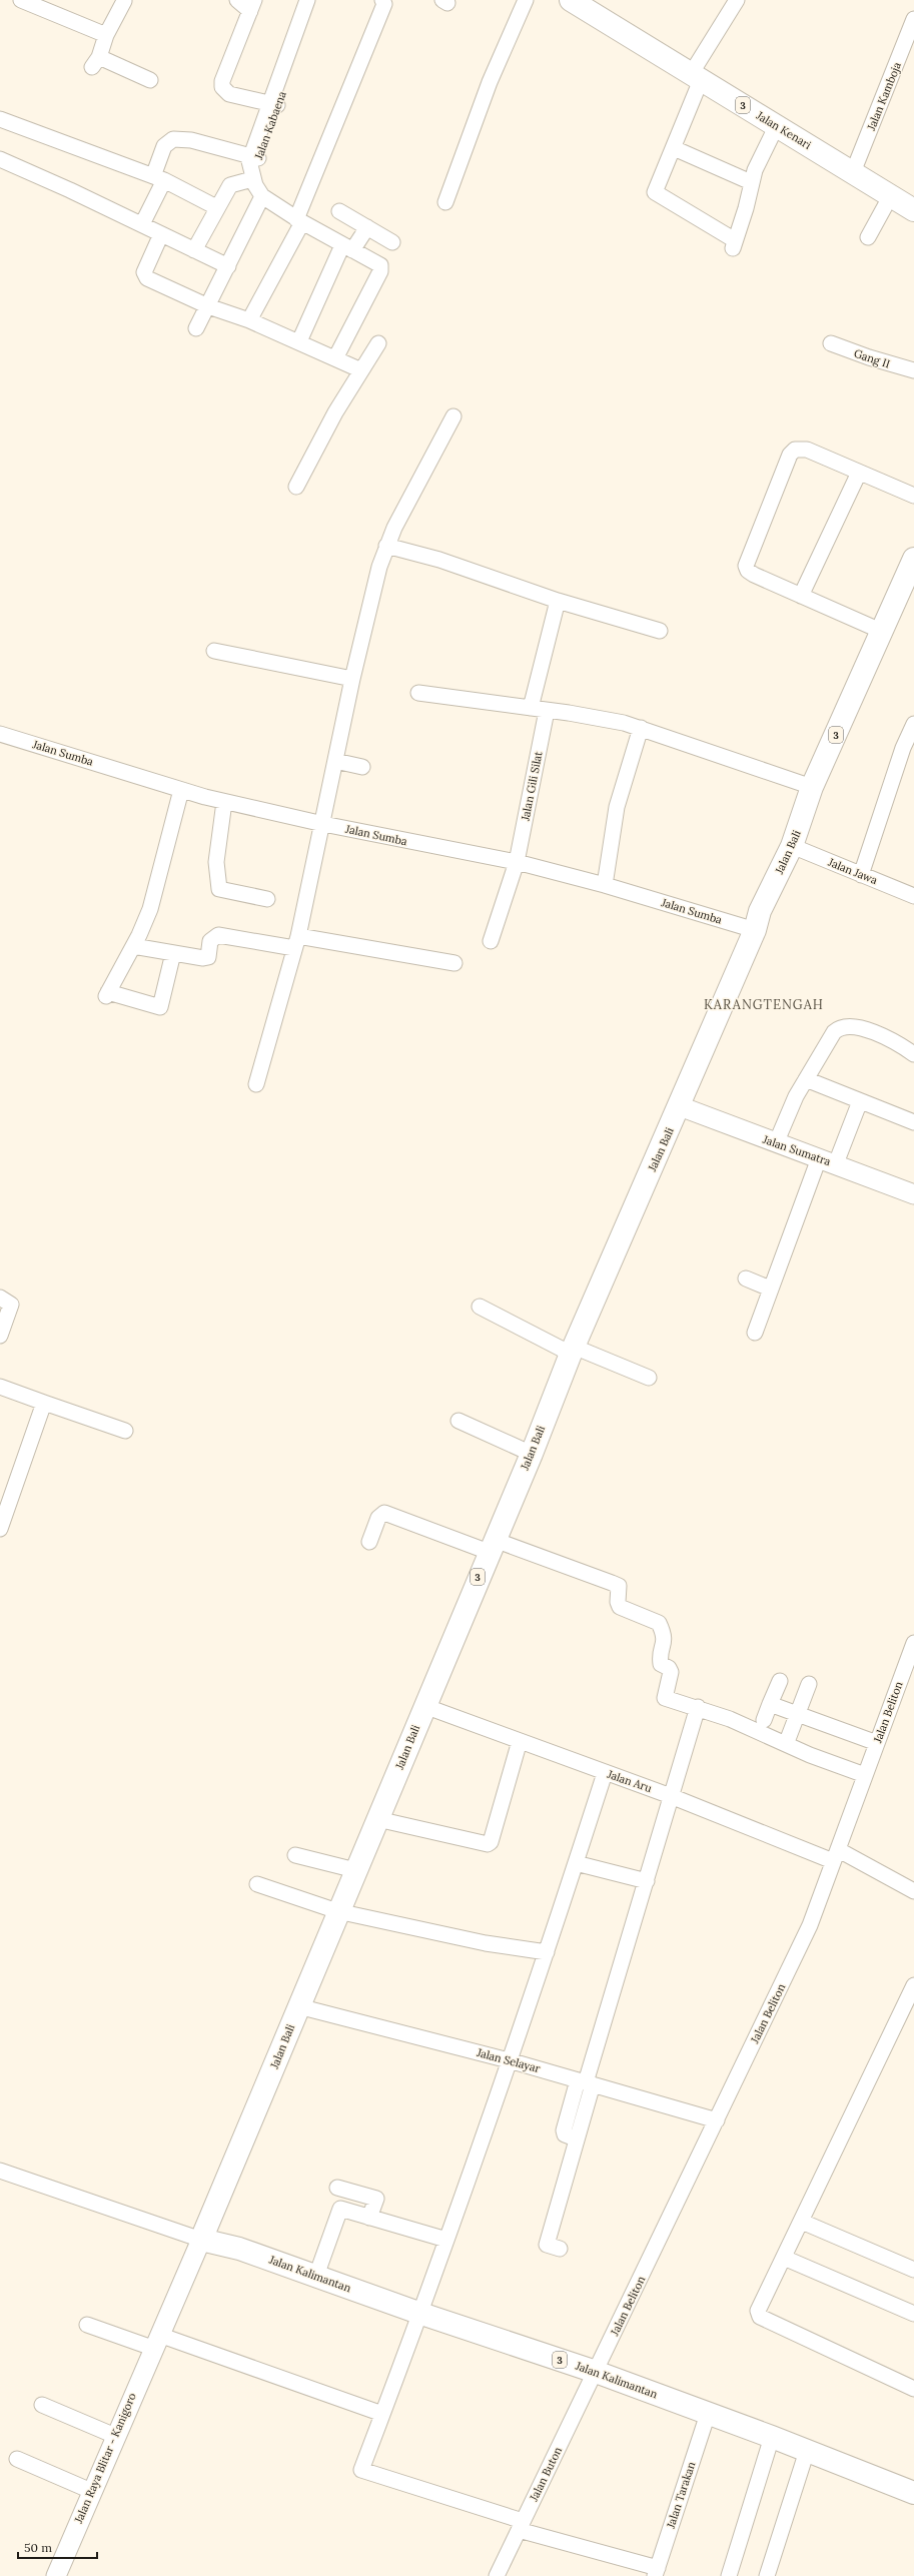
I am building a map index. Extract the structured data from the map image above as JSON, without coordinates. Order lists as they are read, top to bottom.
{
  "streets": {
    "highway": [
      "3",
      "Jalan Kenari",
      "Jalan Bali",
      "Jalan Kalimantan"
    ],
    "main road": ["Jalan Sumatra", "Jalan Raya Blitar - Kanigoro"],
    "street": [
      "Jalan Kamboja",
      "Jalan Kabaena",
      "Gang II",
      "Jalan Sumba",
      "Jalan Gili Silat",
      "Jalan Jawa",
      "Jalan Beliton",
      "Jalan Aru",
      "Jalan Selayar",
      "Jalan Buton",
      "Jalan Tarakan"
    ]
  },
  "crossings": [
    ["Jalan Kamboja", "Jalan Kenari"],
    ["Jalan Sumba", "Jalan Gili Silat"],
    ["Jalan Sumba", "Jalan Bali"],
    ["Jalan Bali", "Jalan Jawa"],
    ["Jalan Bali", "Jalan Sumatra"],
    ["Jalan Bali", "Jalan Aru"],
    ["Jalan Bali", "Jalan Selayar"],
    ["Jalan Bali", "Jalan Kalimantan"],
    ["Jalan Bali", "Jalan Raya Blitar - Kanigoro"],
    ["Jalan Beliton", "Jalan Aru"],
    ["Jalan Beliton", "Jalan Selayar"],
    ["Jalan Beliton", "Jalan Kalimantan"],
    ["Jalan Beliton", "Jalan Buton"],
    ["Jalan Kalimantan", "Jalan Buton"],
    ["Jalan Kalimantan", "Jalan Tarakan"]
  ],
  "districts": ["KARANGTENGAH"],
  "scale_bar": "50 m"
}
